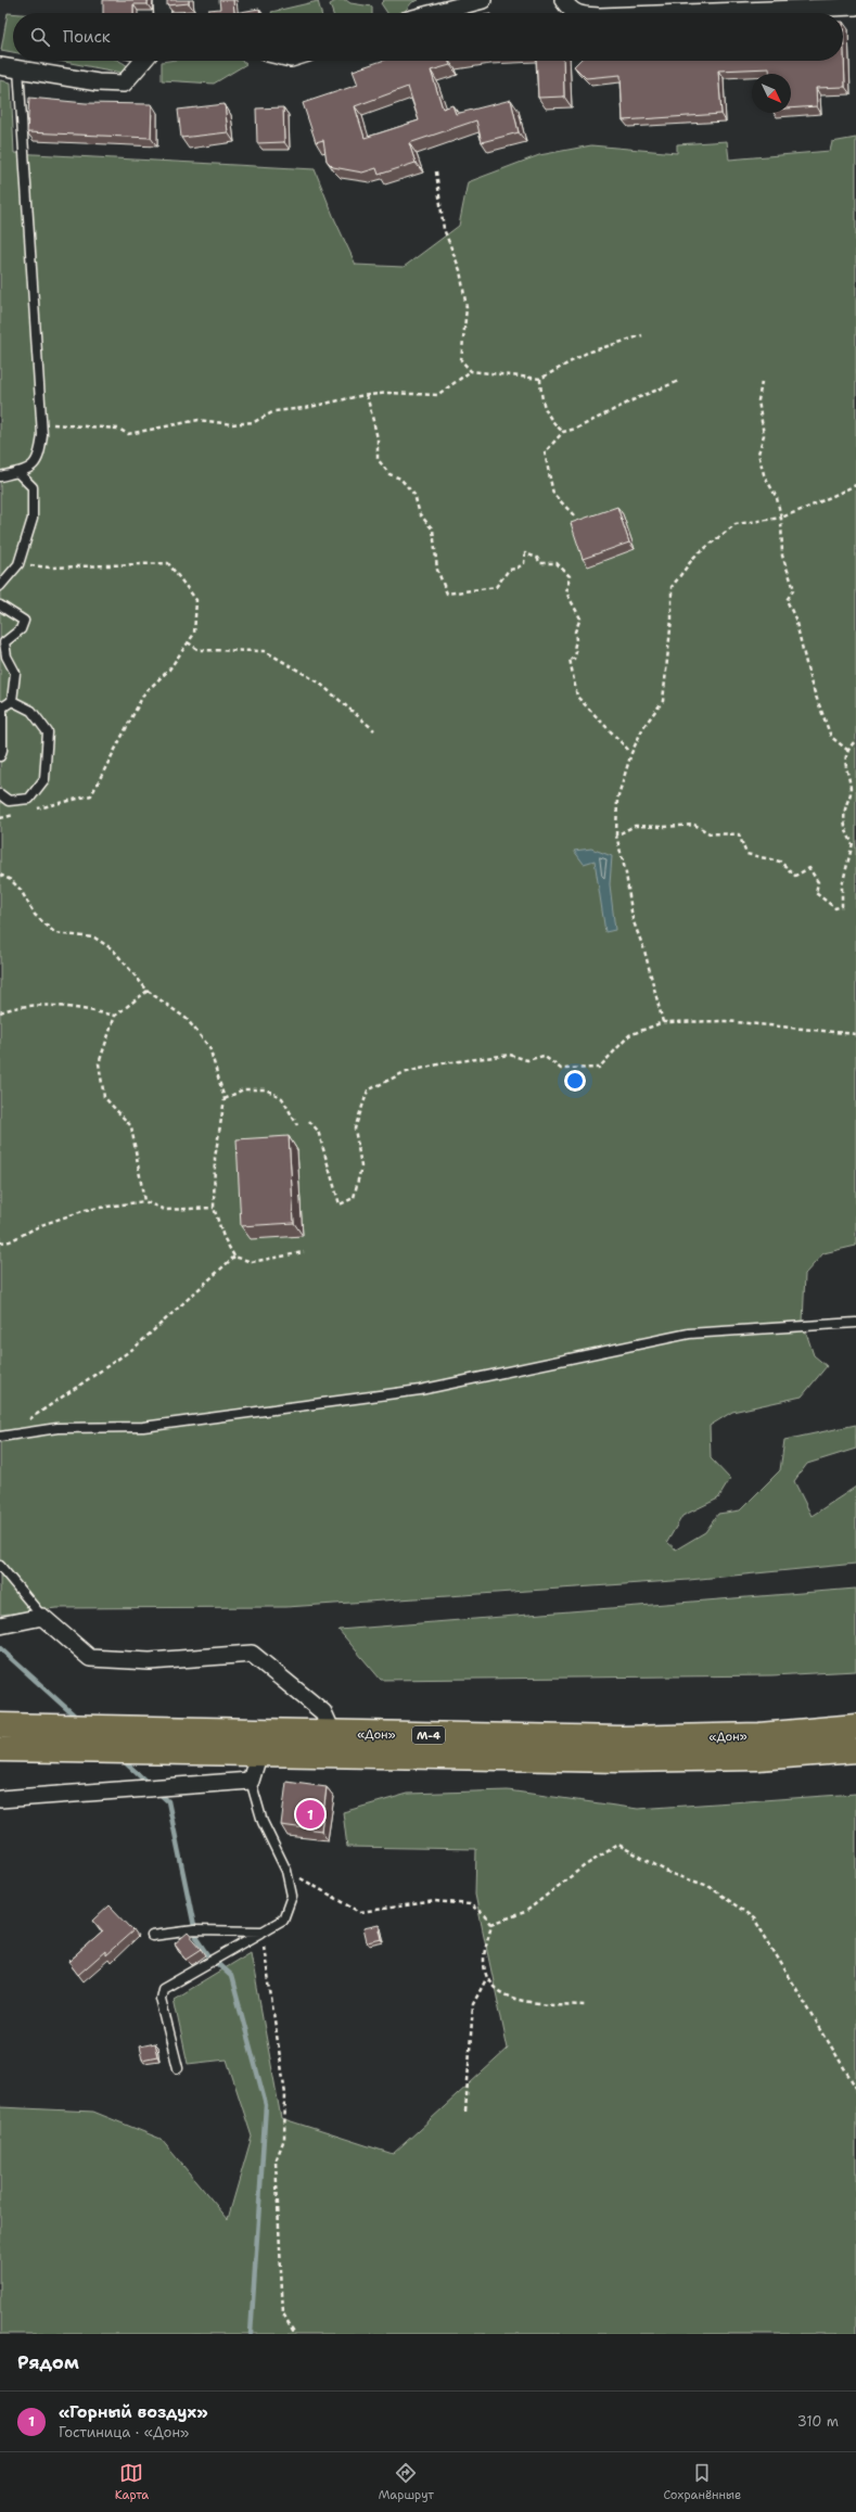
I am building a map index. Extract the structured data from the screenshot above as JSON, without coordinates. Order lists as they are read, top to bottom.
{
  "streets": {
    "highway": ["«Дон»", "М-4"]
  },
  "north": "bottom right",
  "page": {
    "search": "Поиск",
    "pins": "1",
    "heading": "Рядом",
    "list": [
      {
        "mark": "1",
        "name": "«Горный воздух»",
        "note": "Гостиница · «Дон»",
        "value": "310 m"
      }
    ],
    "nav": ["Карта", "Маршрут", "Сохранённые"]
  }
}
